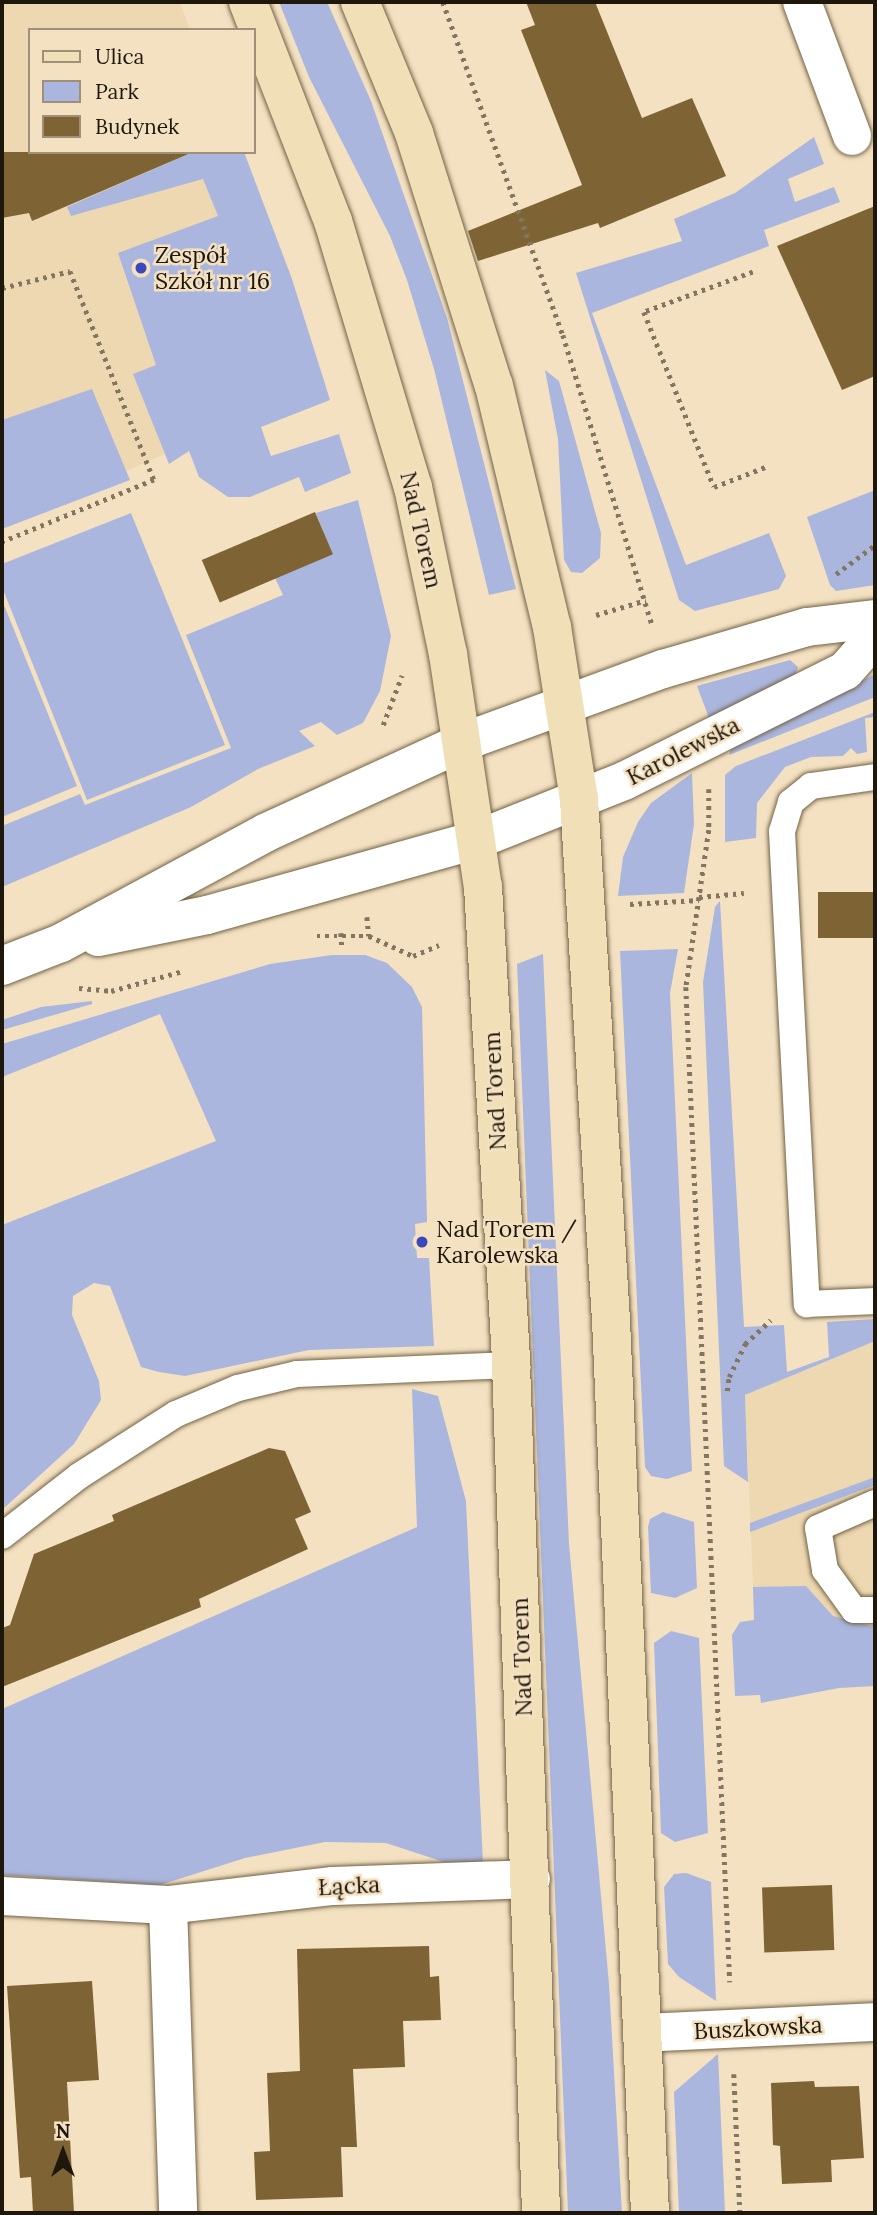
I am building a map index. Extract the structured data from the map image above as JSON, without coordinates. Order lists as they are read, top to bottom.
{
  "streets": {
    "main road": ["Nad Torem"],
    "street": ["Karolewska", "Łącka", "Buszkowska"]
  },
  "crossings": [
    ["Nad Torem", "Karolewska"],
    ["Nad Torem", "Łącka"]
  ],
  "places": ["Zespół Szkół nr 16", "Nad Torem / Karolewska"],
  "legend": ["Ulica", "Park", "Budynek"],
  "north": "top"
}
